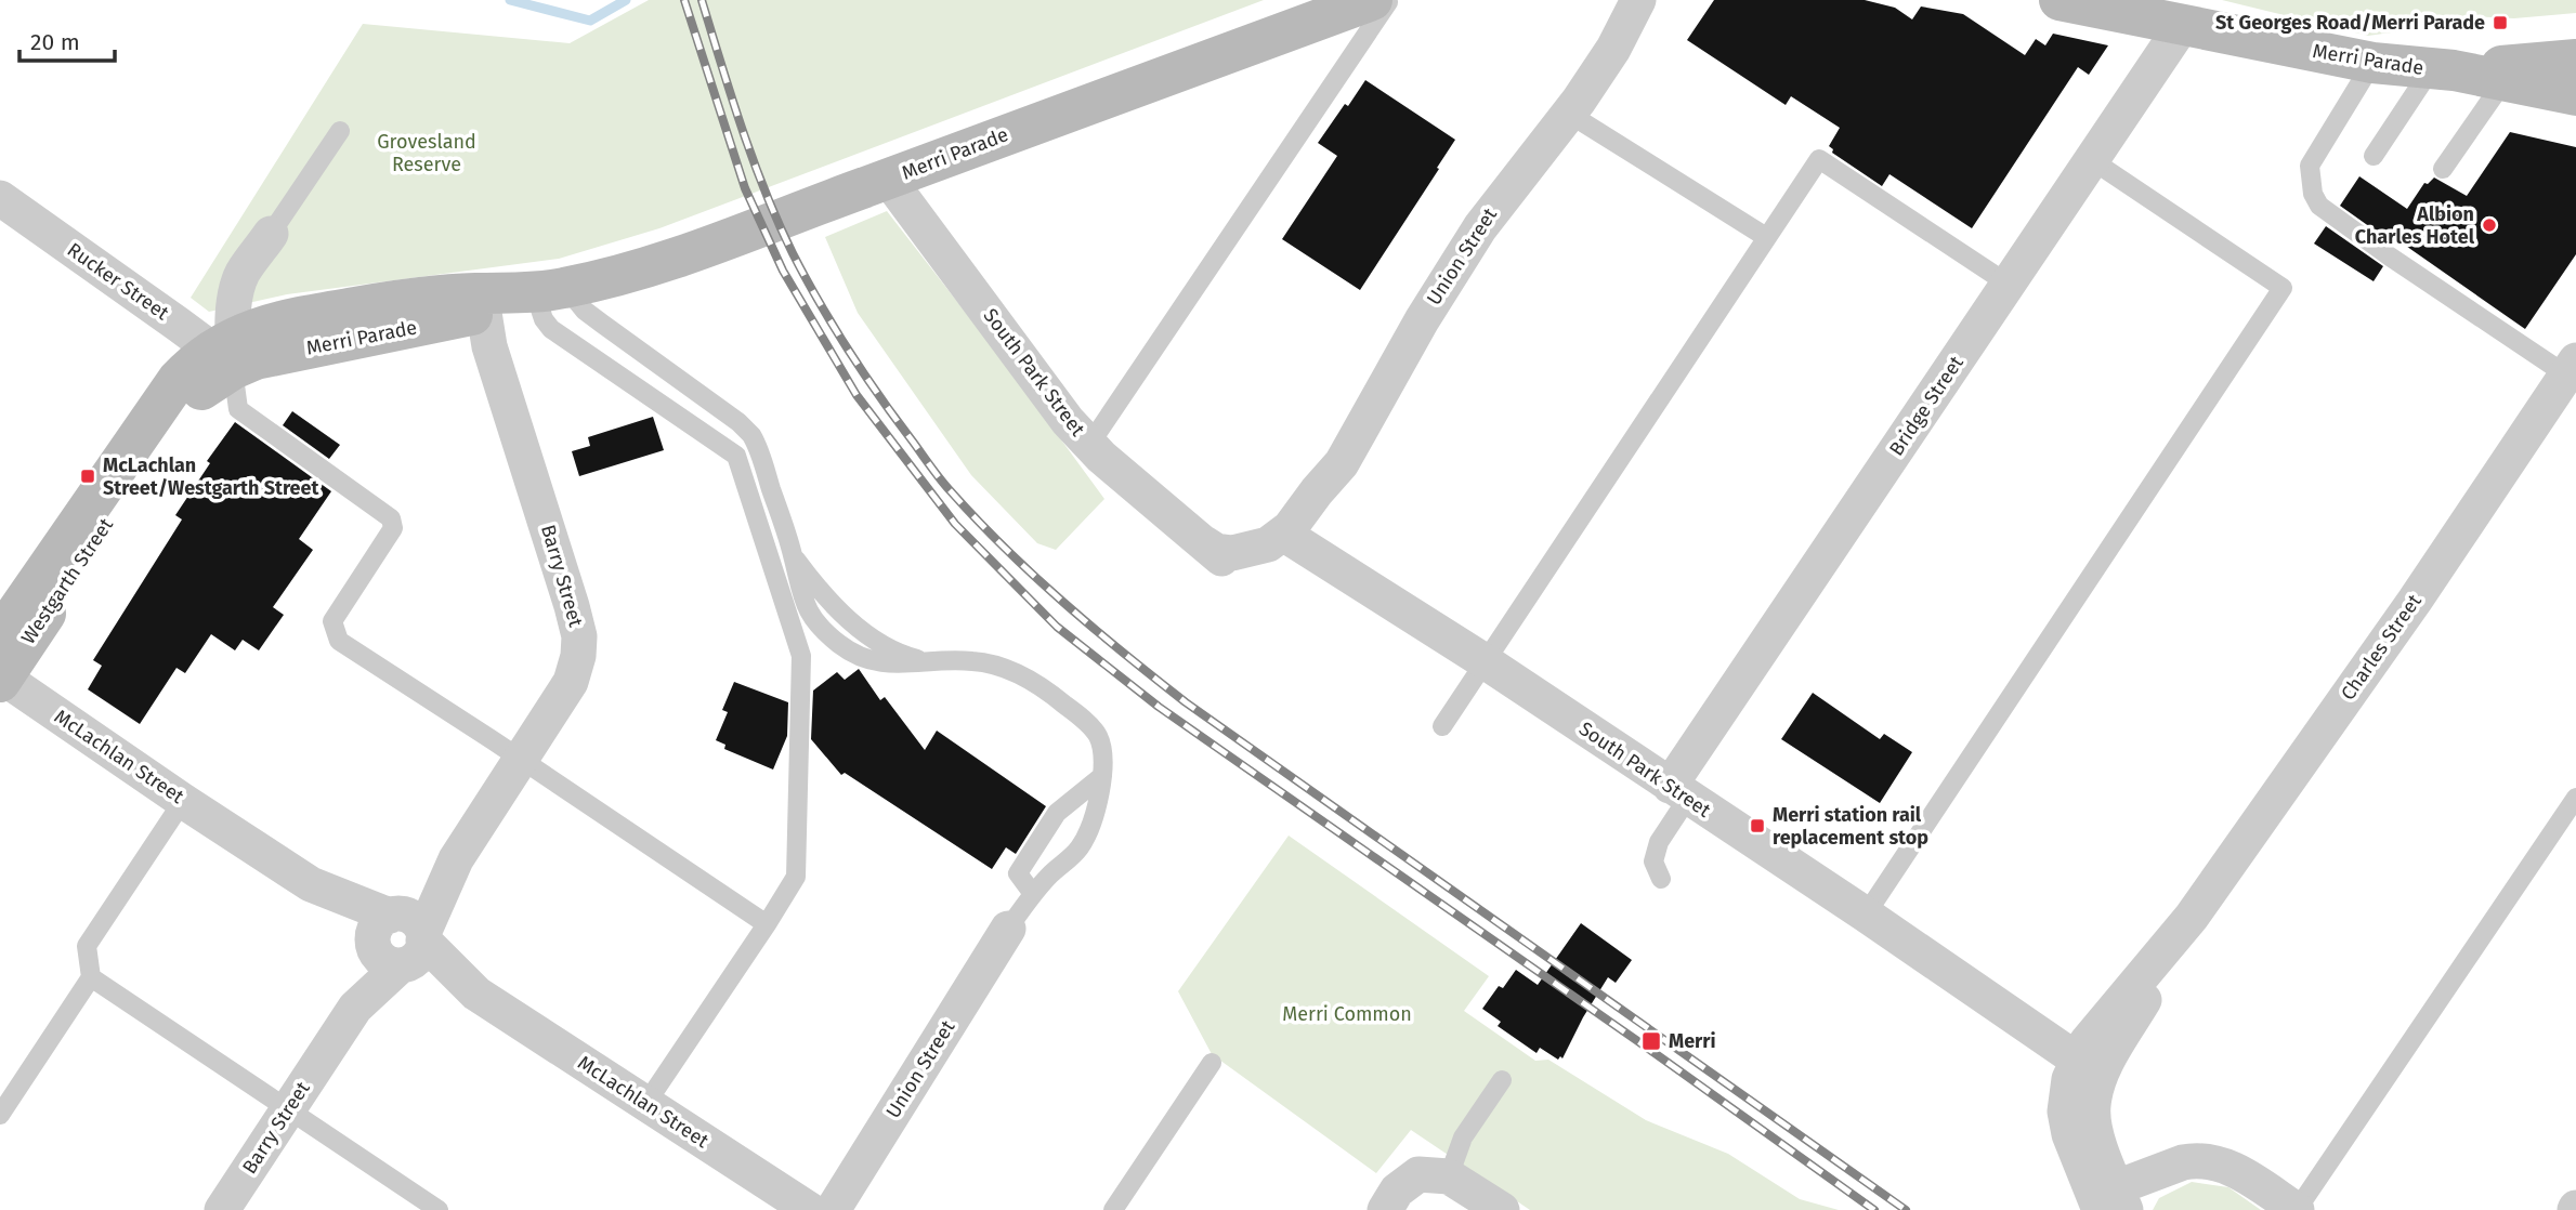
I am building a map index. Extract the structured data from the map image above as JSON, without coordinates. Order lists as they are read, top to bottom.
{
  "streets": {
    "main road": ["Merri Parade", "Westgarth Street"],
    "street": [
      "Union Street",
      "Rucker Street",
      "South Park Street",
      "Bridge Street",
      "Barry Street",
      "Charles Street",
      "McLachlan Street"
    ]
  },
  "crossings": [
    ["Merri Parade", "Rucker Street"],
    ["Merri Parade", "South Park Street"],
    ["Merri Parade", "Bridge Street"],
    ["Merri Parade", "Barry Street"],
    ["Merri Parade", "Westgarth Street"],
    ["Union Street", "South Park Street"],
    ["Rucker Street", "Westgarth Street"],
    ["South Park Street", "Bridge Street"],
    ["South Park Street", "Charles Street"],
    ["Barry Street", "McLachlan Street"],
    ["Westgarth Street", "McLachlan Street"]
  ],
  "parks": ["Grovesland Reserve", "Merri Common"],
  "places": {
    "transit": [
      "St Georges Road/Merri Parade",
      "McLachlan Street/Westgarth Street",
      "Merri station rail replacement stop",
      "Merri"
    ],
    "other": ["Albion Charles Hotel"]
  },
  "scale_bar": "20 m"
}
